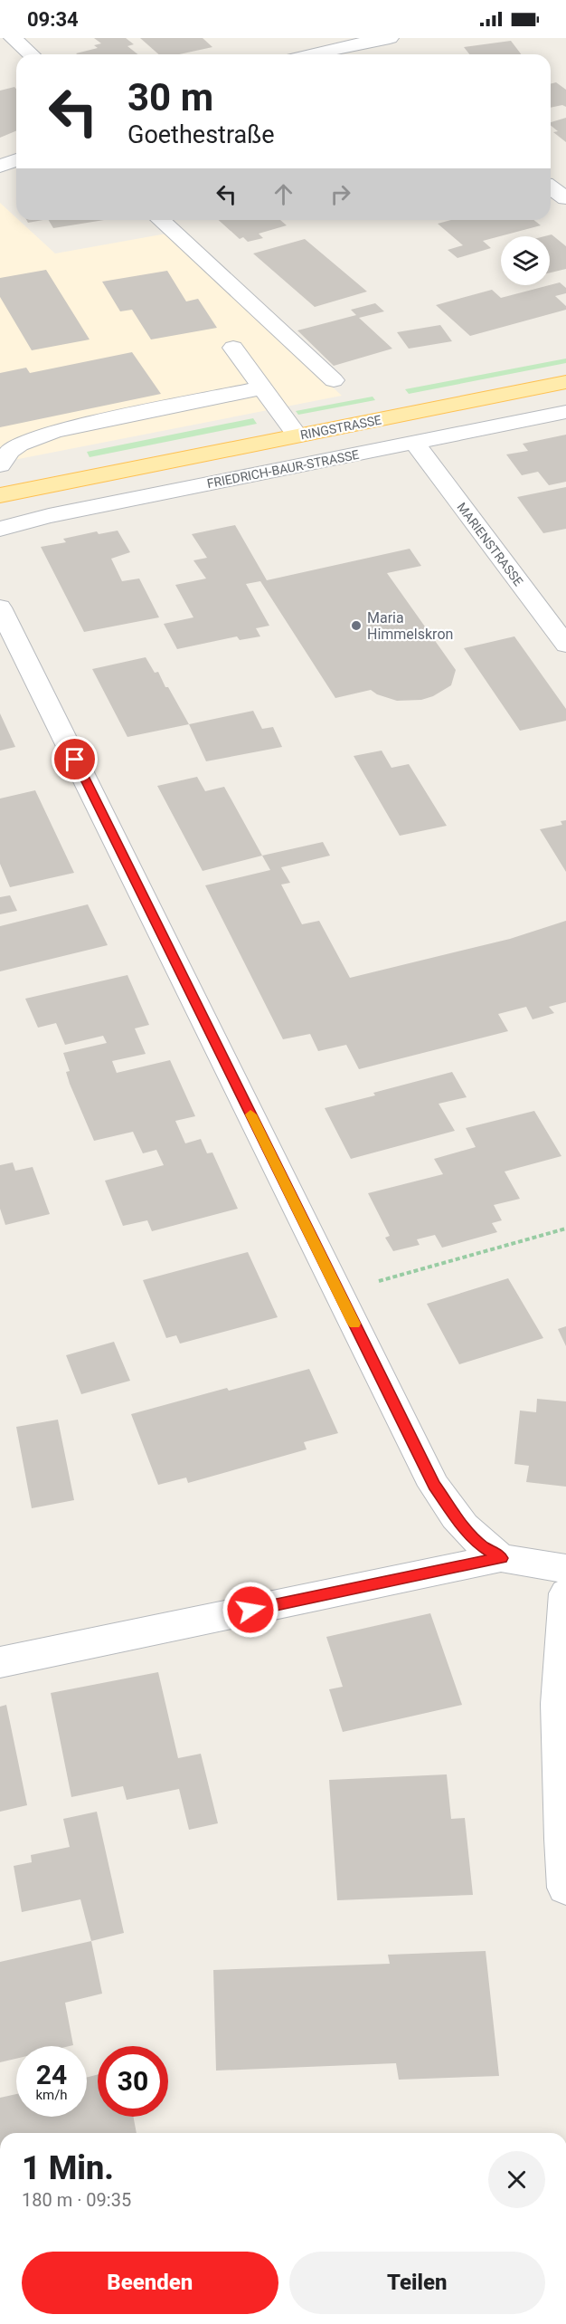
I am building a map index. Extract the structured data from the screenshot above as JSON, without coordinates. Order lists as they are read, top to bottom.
{
  "streets": {
    "main road": ["RINGSTRASSE"],
    "street": ["FRIEDRICH-BAUR-STRASSE", "MARIENSTRASSE"]
  },
  "crossings": [
    ["FRIEDRICH-BAUR-STRASSE", "MARIENSTRASSE"]
  ],
  "places": ["Maria Himmelskron"],
  "page": {
    "status": "09:34",
    "turn": ["30 m", "Goethestraße"],
    "speed": "24 km/h",
    "limit": "30",
    "heading": ["1 Min.", "180 m · 09:35"],
    "buttons": ["Beenden", "Teilen"]
  }
}
